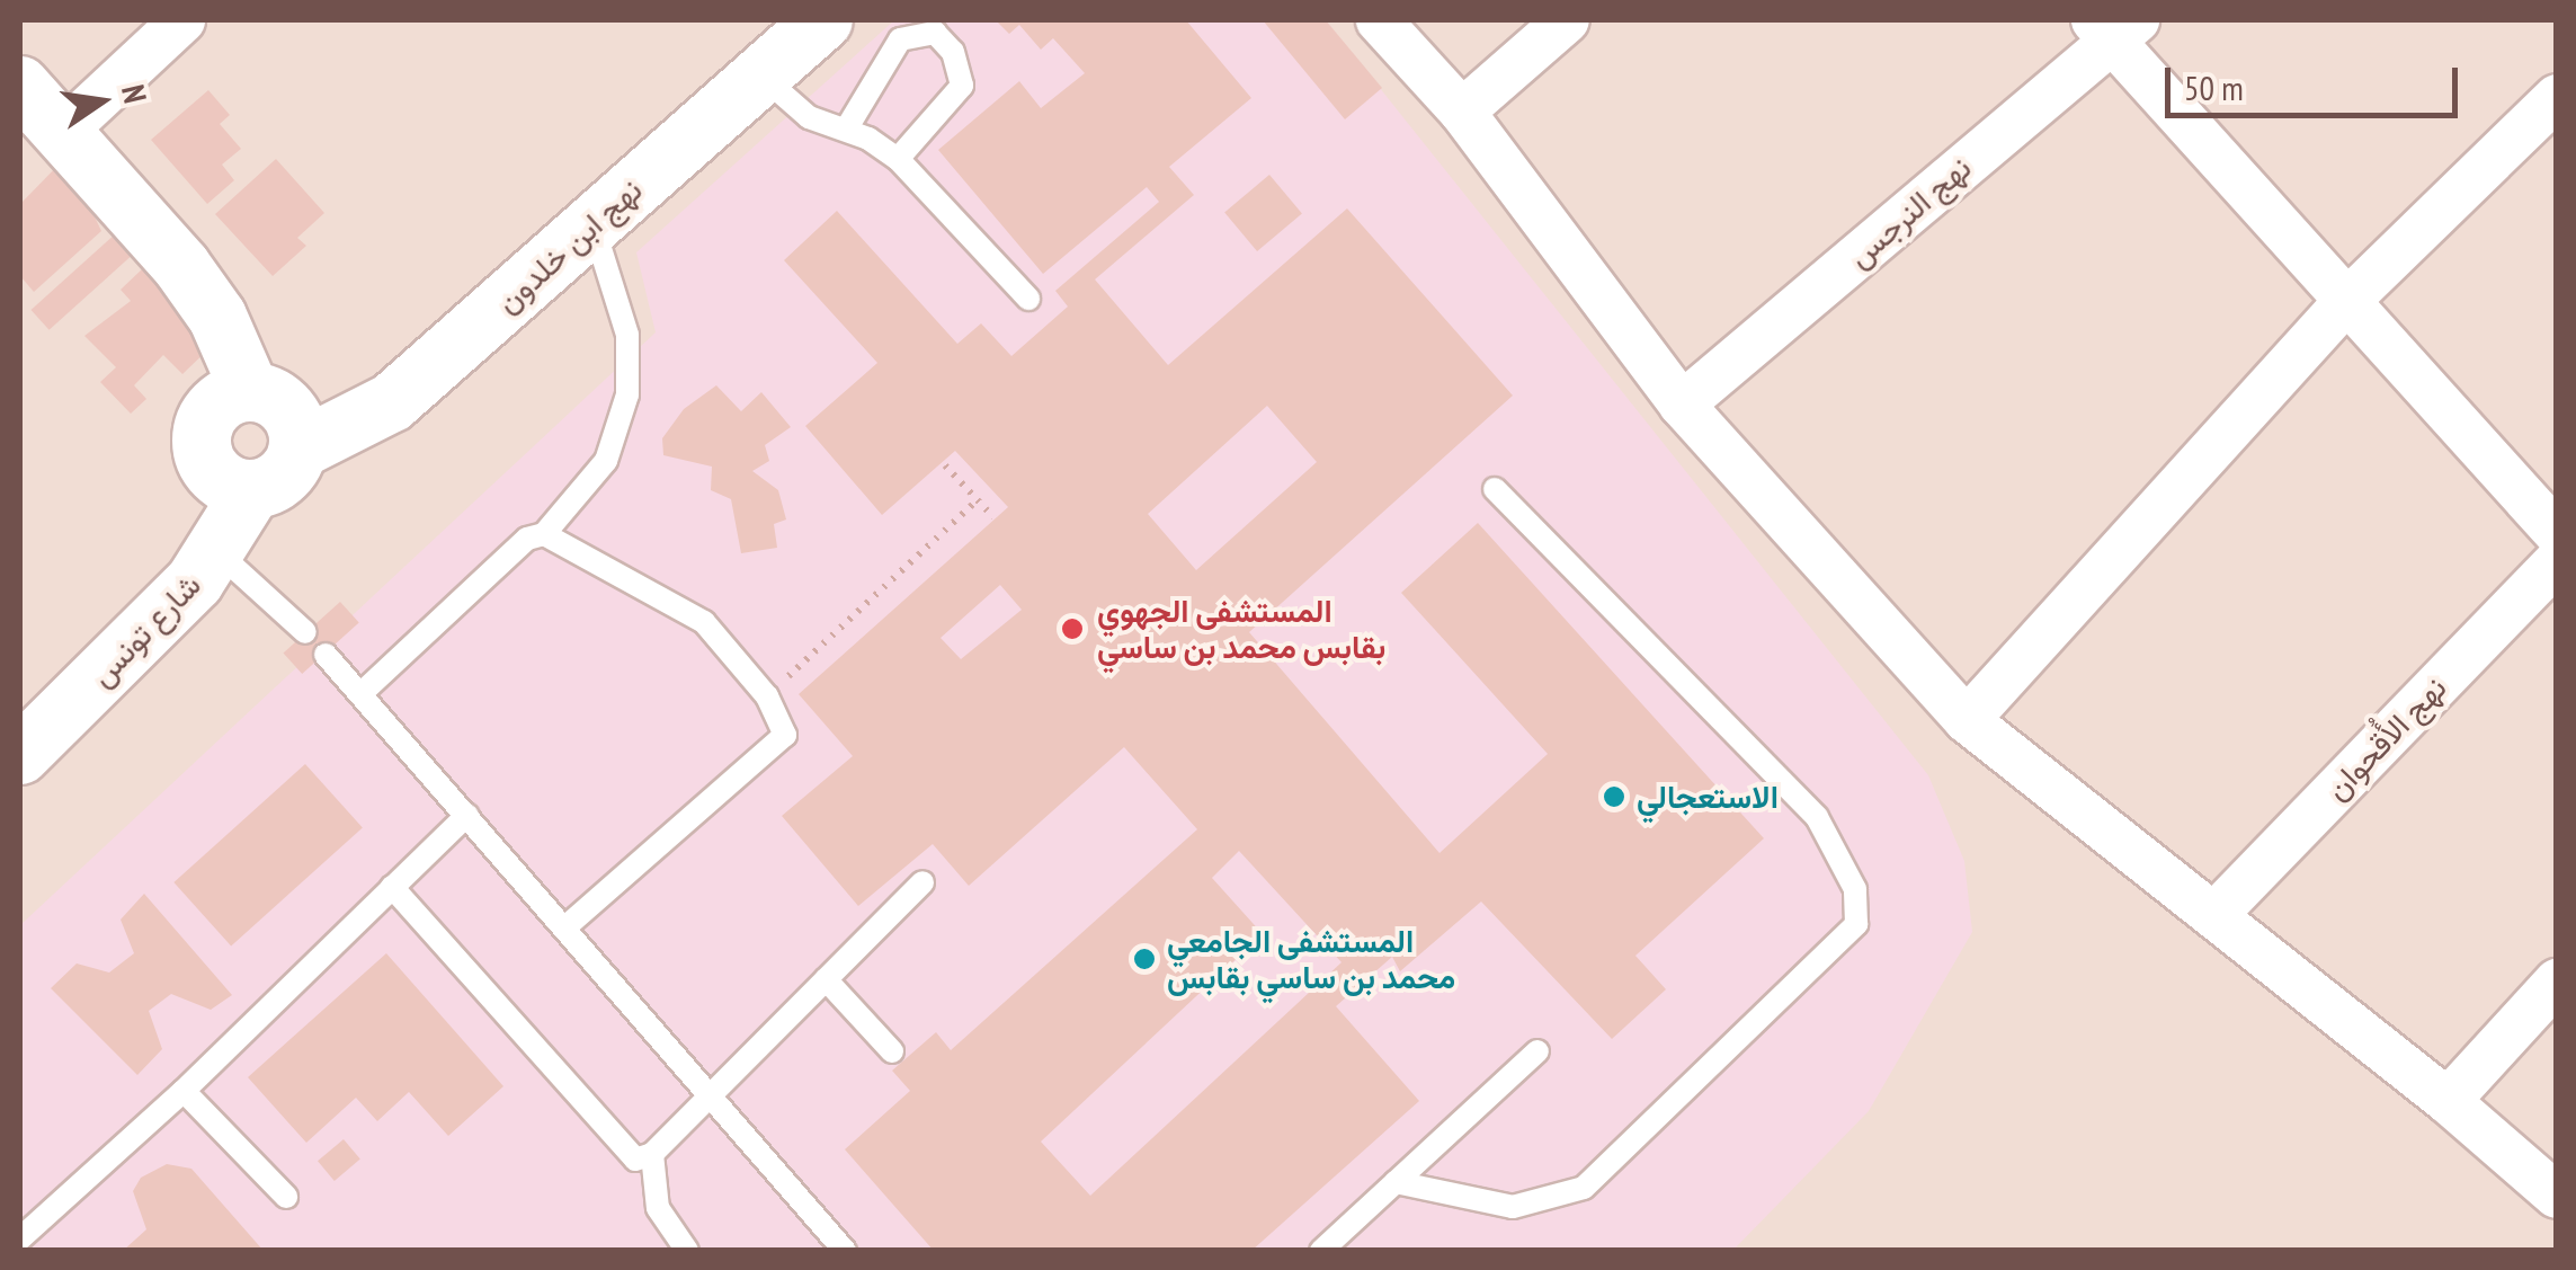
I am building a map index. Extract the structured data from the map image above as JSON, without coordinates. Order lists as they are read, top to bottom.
{
  "streets": {
    "street": [
      "نهج النرجس",
      "نهج ابن خلدون",
      "شارع تونس",
      "نهج الأُقحوان"
    ]
  },
  "crossings": [
    ["نهج ابن خلدون", "شارع تونس"]
  ],
  "places": ["المستشفى الجهوي بقابس محمد بن ساسي", "الاستعجالي", "المستشفى الجامعي محمد بن ساسي بقابس"],
  "scale_bar": "50 m",
  "north": "right"
}
